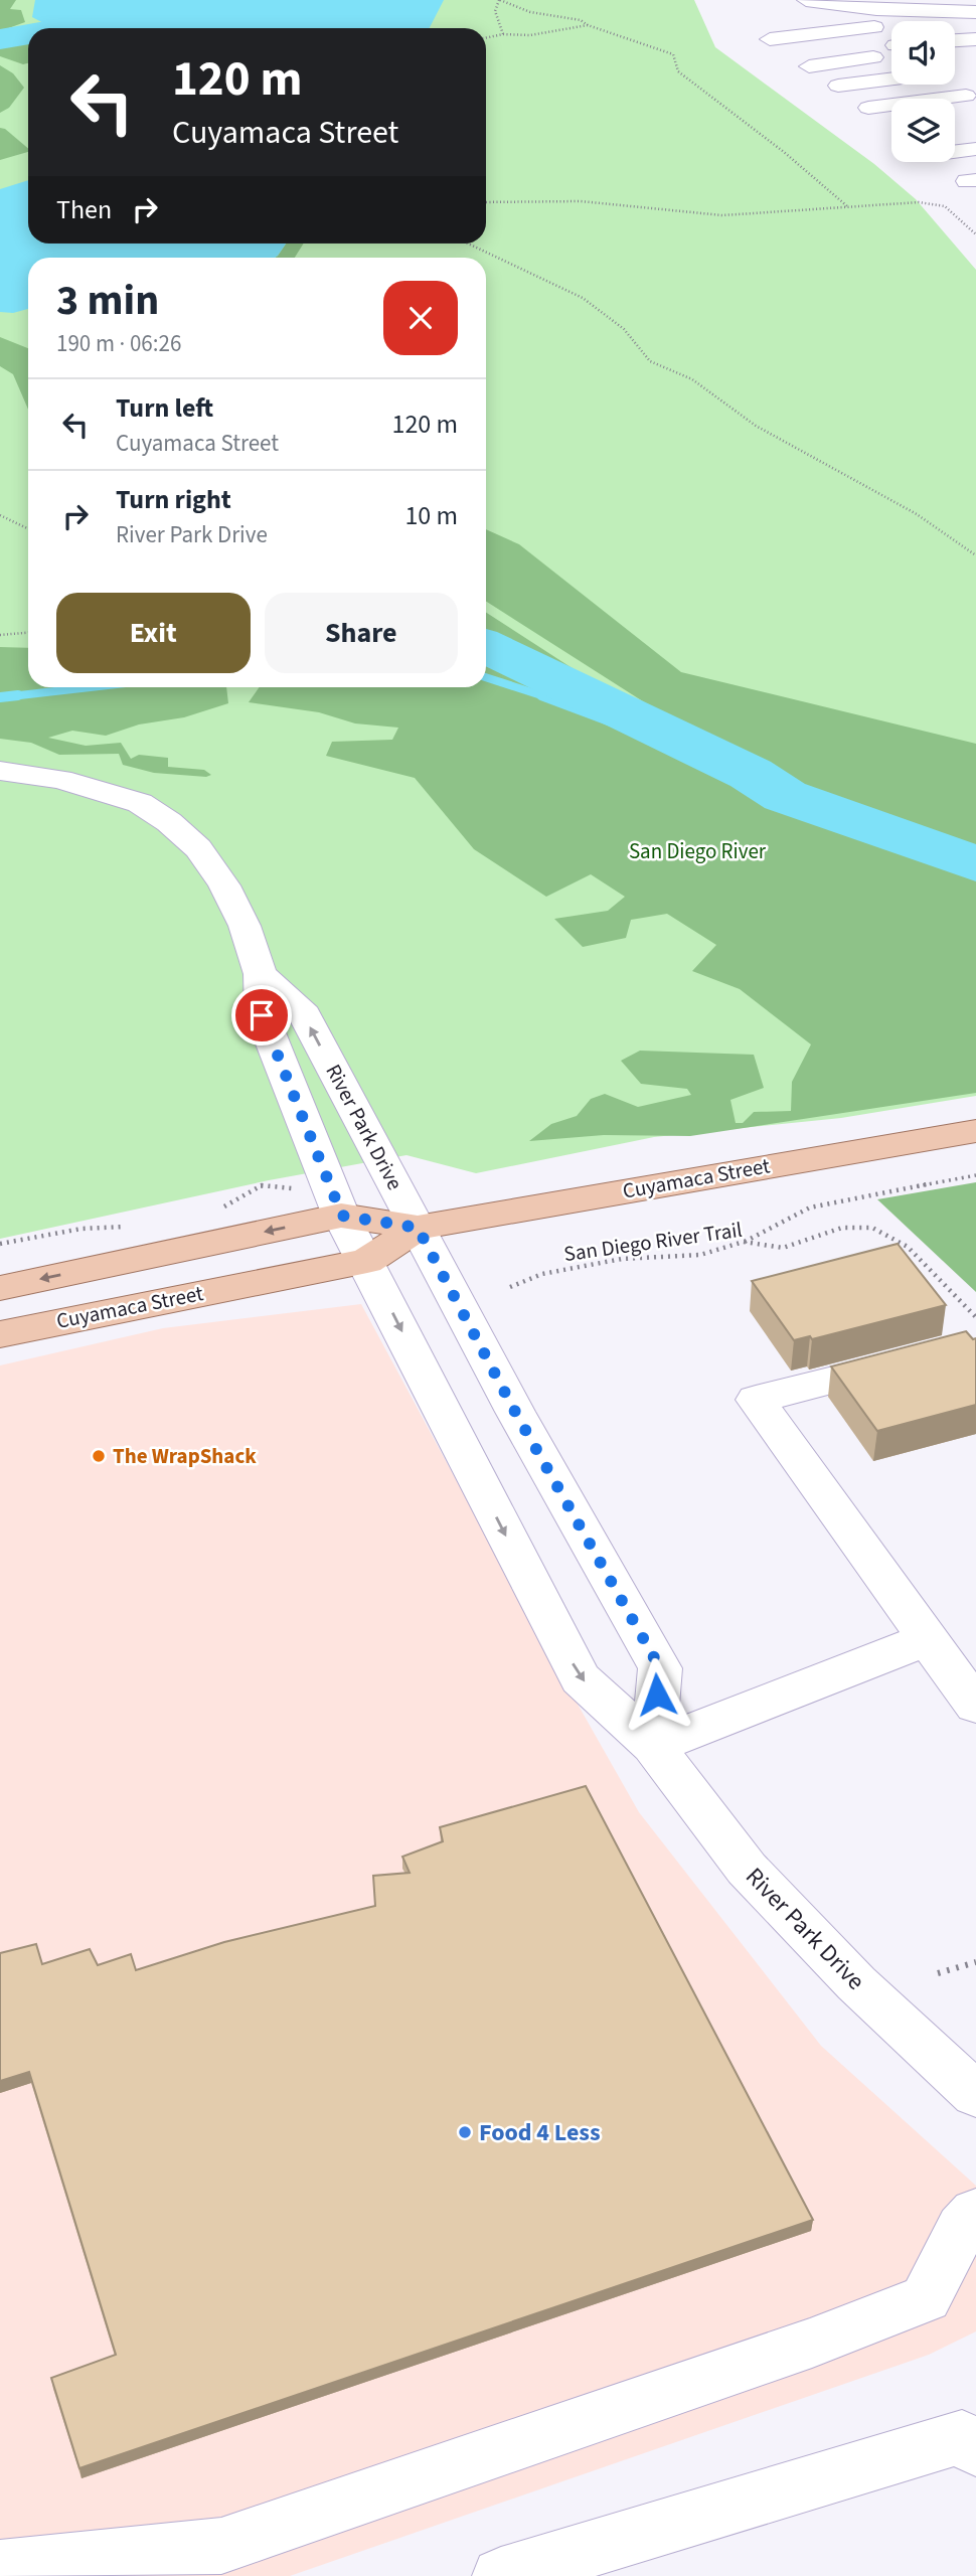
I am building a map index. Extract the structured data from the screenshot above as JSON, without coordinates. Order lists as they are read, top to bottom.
{
  "streets": {
    "main road": ["Cuyamaca Street"],
    "street": ["River Park Drive"],
    "path": ["San Diego River Trail"]
  },
  "crossings": [
    ["River Park Drive", "Cuyamaca Street"]
  ],
  "parks": ["San Diego River"],
  "places": ["The WrapShack", "Food 4 Less"],
  "page": {
    "turn": ["120 m", "Cuyamaca Street"],
    "then": "Then",
    "heading": ["3 min", "190 m · 06:26"],
    "list": [
      {
        "name": "Turn left",
        "note": "Cuyamaca Street",
        "value": "120 m"
      },
      {
        "name": "Turn right",
        "note": "River Park Drive",
        "value": "10 m"
      }
    ],
    "buttons": ["Exit", "Share"]
  }
}
